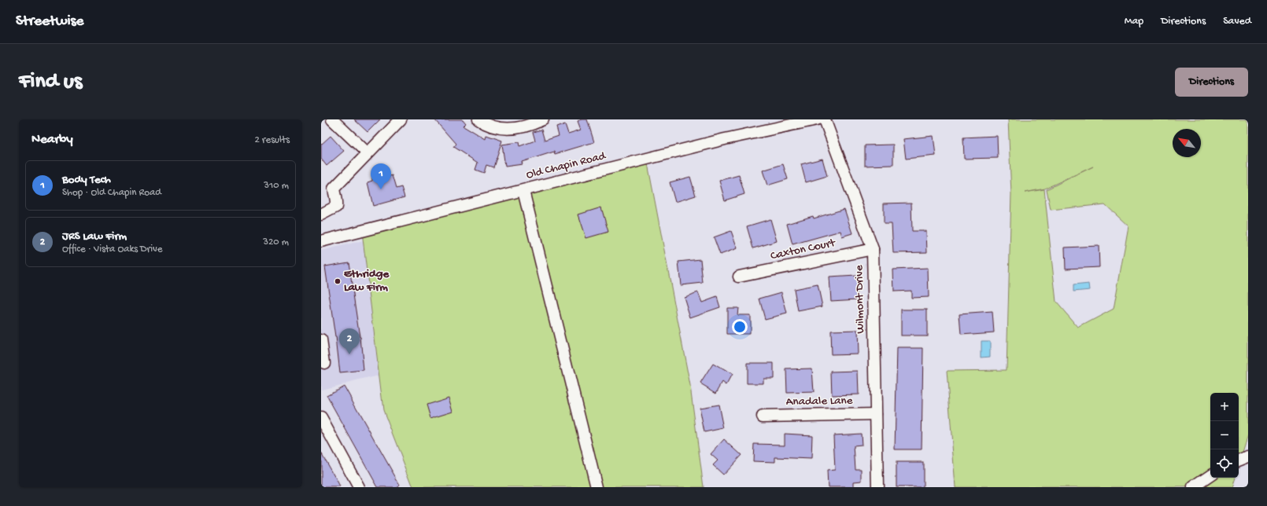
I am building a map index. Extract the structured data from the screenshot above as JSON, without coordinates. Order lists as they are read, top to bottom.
{
  "streets": {
    "street": [
      "Old Chapin Road",
      "Caxton Court",
      "Wilmont Drive",
      "Anadale Lane"
    ]
  },
  "crossings": [
    ["Caxton Court", "Wilmont Drive"],
    ["Wilmont Drive", "Anadale Lane"]
  ],
  "places": ["Ethridge Law Firm"],
  "north": "top left",
  "page": {
    "header": "Streetwise",
    "nav": ["Map", "Directions", "Saved"],
    "buttons": "Directions",
    "title": "Find us",
    "heading": ["Nearby", "2 results"],
    "list": [
      {
        "mark": "1",
        "name": "Body Tech",
        "note": "Shop · Old Chapin Road",
        "value": "310 m"
      },
      {
        "mark": "2",
        "name": "JRS Law Firm",
        "note": "Office · Vista Oaks Drive",
        "value": "320 m"
      }
    ],
    "pins": ["1", "2"],
    "map_buttons": ["+", "−"]
  }
}
